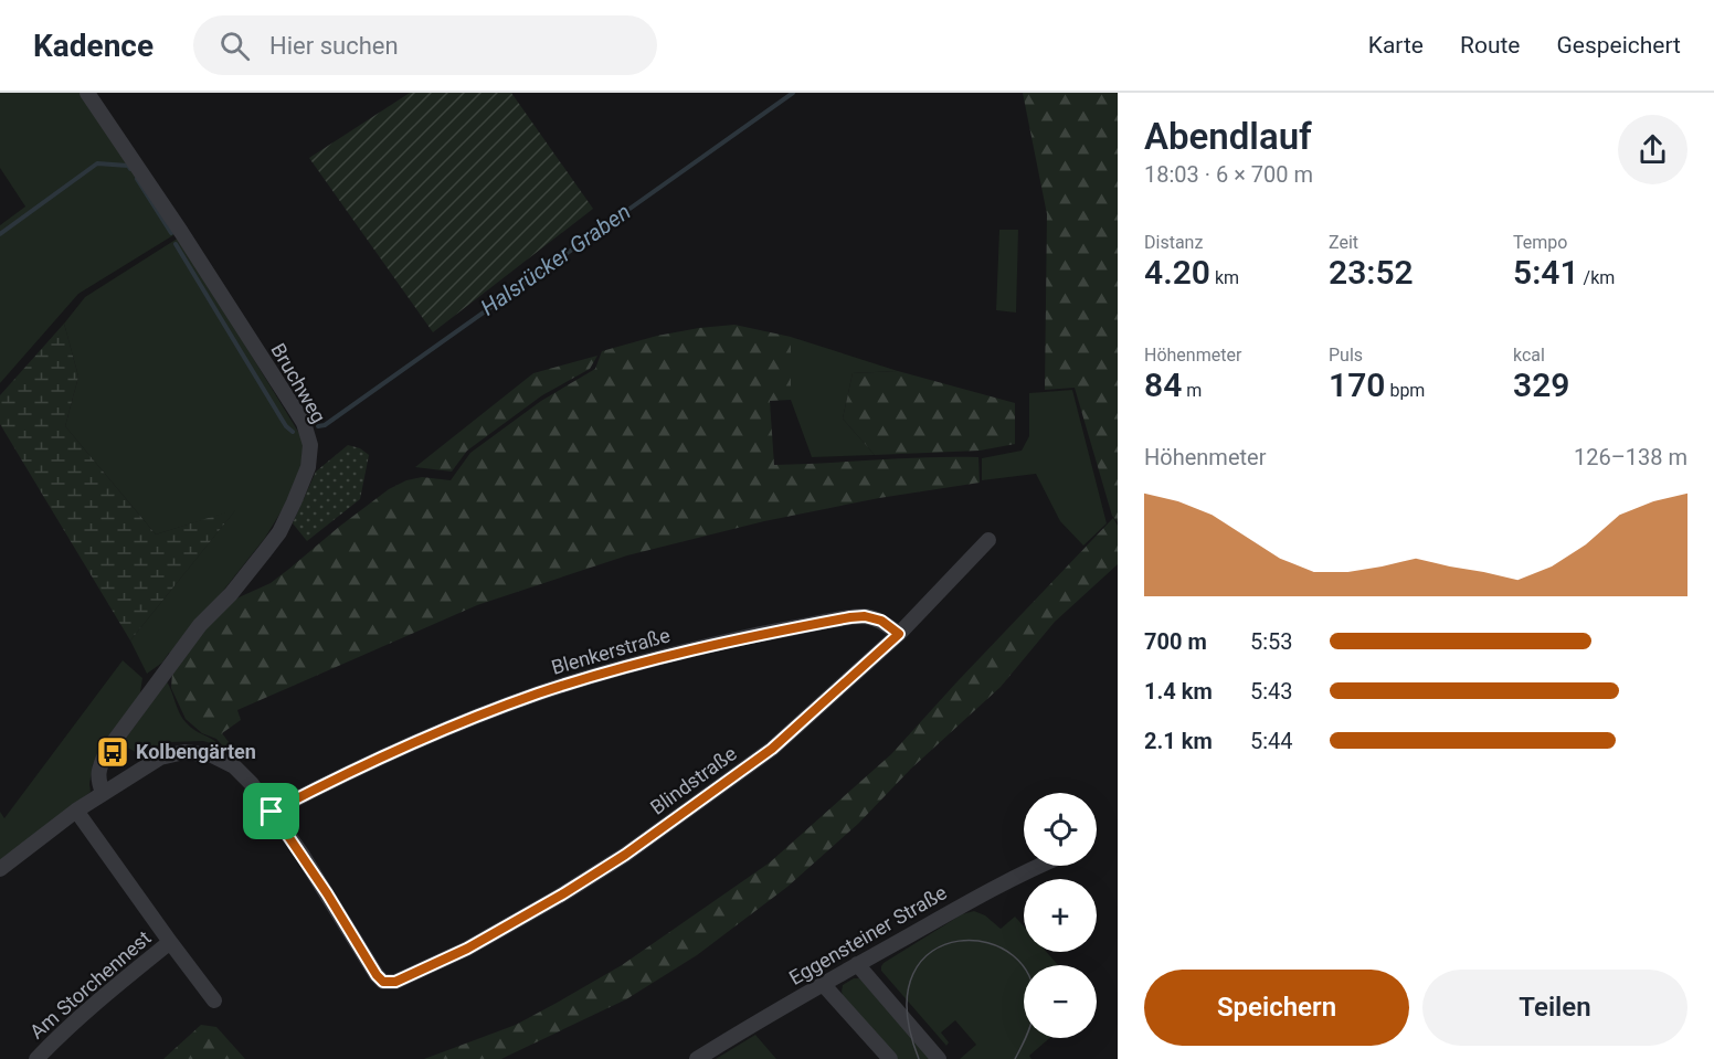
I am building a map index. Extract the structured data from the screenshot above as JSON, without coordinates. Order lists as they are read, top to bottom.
{
  "streets": {
    "street": [
      "Bruchweg",
      "Blenkerstraße",
      "Blindstraße",
      "Eggensteiner Straße",
      "Am Storchennest"
    ]
  },
  "crossings": [
    ["Blenkerstraße", "Blindstraße"]
  ],
  "water": ["Halsrücker Graben"],
  "places": {
    "bus stop": ["Kolbengärten"]
  },
  "page": {
    "header": "Kadence",
    "search": "Hier suchen",
    "nav": ["Karte", "Route", "Gespeichert"],
    "heading": ["Abendlauf", "18:03 · 6 × 700 m"],
    "stats": [
      ["Distanz", "4.20 km"],
      ["Zeit", "23:52"],
      ["Tempo", "5:41 /km"],
      ["Höhenmeter", "84 m"],
      ["Puls", "170 bpm"],
      ["kcal", "329"]
    ],
    "chart": ["Höhenmeter", "126–138 m"],
    "list": [
      {
        "name": "700 m",
        "note": "5:53"
      },
      {
        "name": "1.4 km",
        "note": "5:43"
      },
      {
        "name": "2.1 km",
        "note": "5:44"
      }
    ],
    "map_buttons": ["+", "−"],
    "buttons": ["Speichern", "Teilen"]
  }
}
